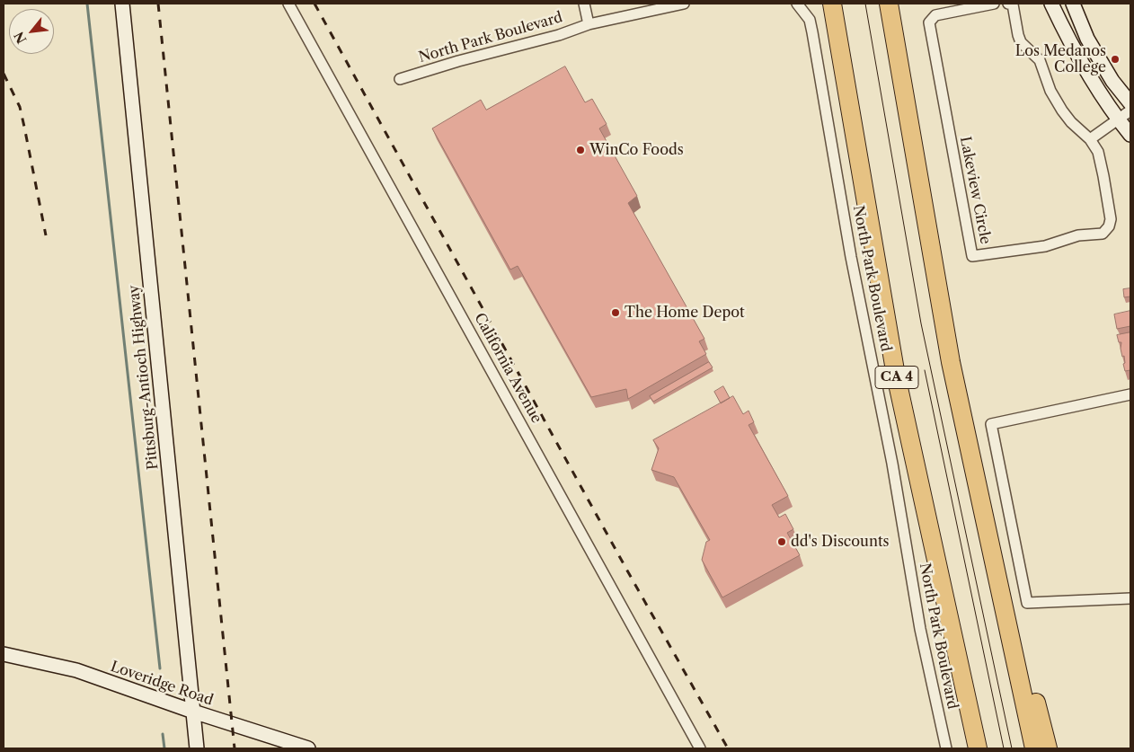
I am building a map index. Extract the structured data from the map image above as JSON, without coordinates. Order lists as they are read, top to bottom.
{
  "streets": {
    "highway": ["CA 4"],
    "main road": ["Pittsburg-Antioch Highway", "Loveridge Road"],
    "street": ["North Park Boulevard", "Lakeview Circle", "California Avenue"]
  },
  "crossings": [
    ["Pittsburg-Antioch Highway", "Loveridge Road"]
  ],
  "places": [
    "Los Medanos College",
    "WinCo Foods",
    "The Home Depot",
    "dd's Discounts"
  ],
  "north": "bottom left"
}
